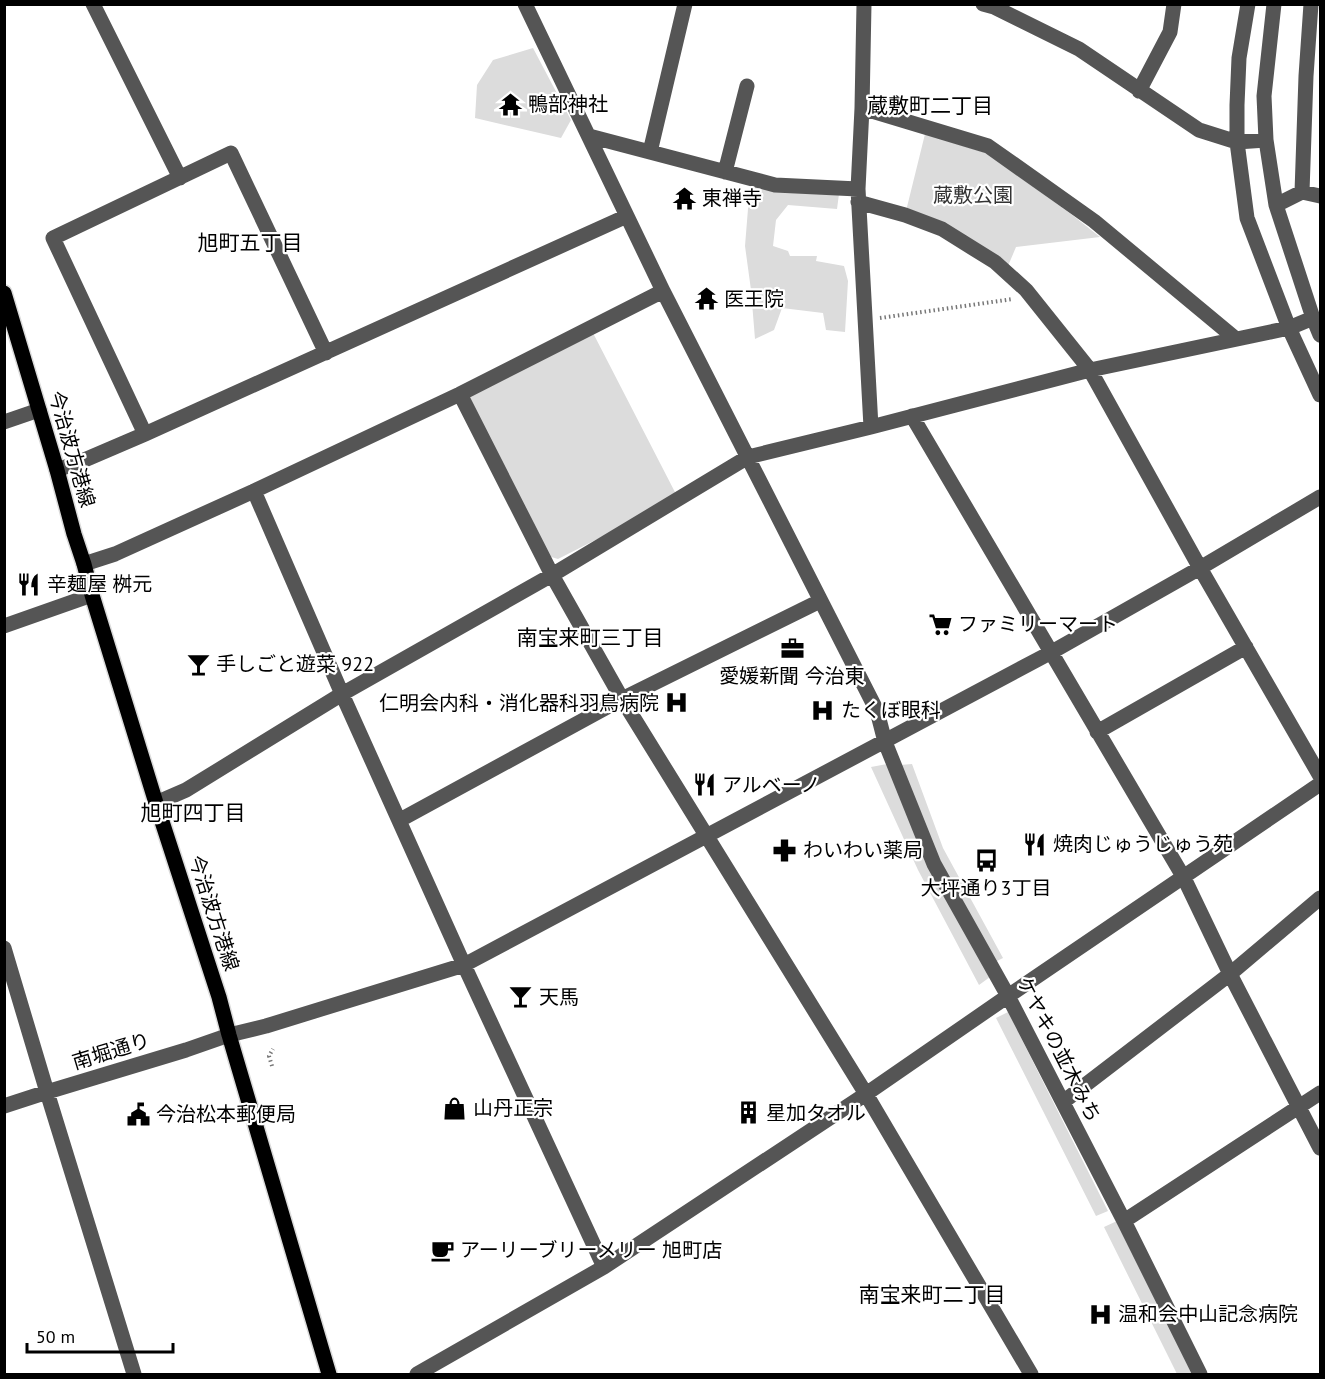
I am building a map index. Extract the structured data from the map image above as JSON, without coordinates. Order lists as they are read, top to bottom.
{
  "streets": {
    "main road": ["今治波方港線"],
    "street": ["ケヤキの並木みち", "南堀通り"]
  },
  "crossings": [
    ["今治波方港線", "南堀通り"],
    ["ケヤキの並木みち", "南堀通り"]
  ],
  "districts": [
    "蔵敷町二丁目",
    "旭町五丁目",
    "南宝来町三丁目",
    "旭町四丁目",
    "南宝来町二丁目"
  ],
  "parks": ["蔵敷公園"],
  "places": {
    "temple": ["鴨部神社", "東禅寺", "医王院"],
    "restaurant": ["辛麺屋 桝元", "アルベーノ", "焼肉じゅうじゅう苑"],
    "supermarket": ["ファミリーマート"],
    "office": ["愛媛新聞 今治東"],
    "bar": ["手しごと遊菜 922", "天馬"],
    "hospital": ["仁明会内科・消化器科羽鳥病院", "たくぼ眼科", "温和会中山記念病院"],
    "pharmacy": ["わいわい薬局"],
    "bus stop": ["大坪通り3丁目"],
    "shop": ["山丹正宗"],
    "building": ["星加タオル"],
    "public building": ["今治松本郵便局"],
    "cafe": ["アーリーブリーメリー 旭町店"]
  },
  "scale_bar": "50 m"
}
